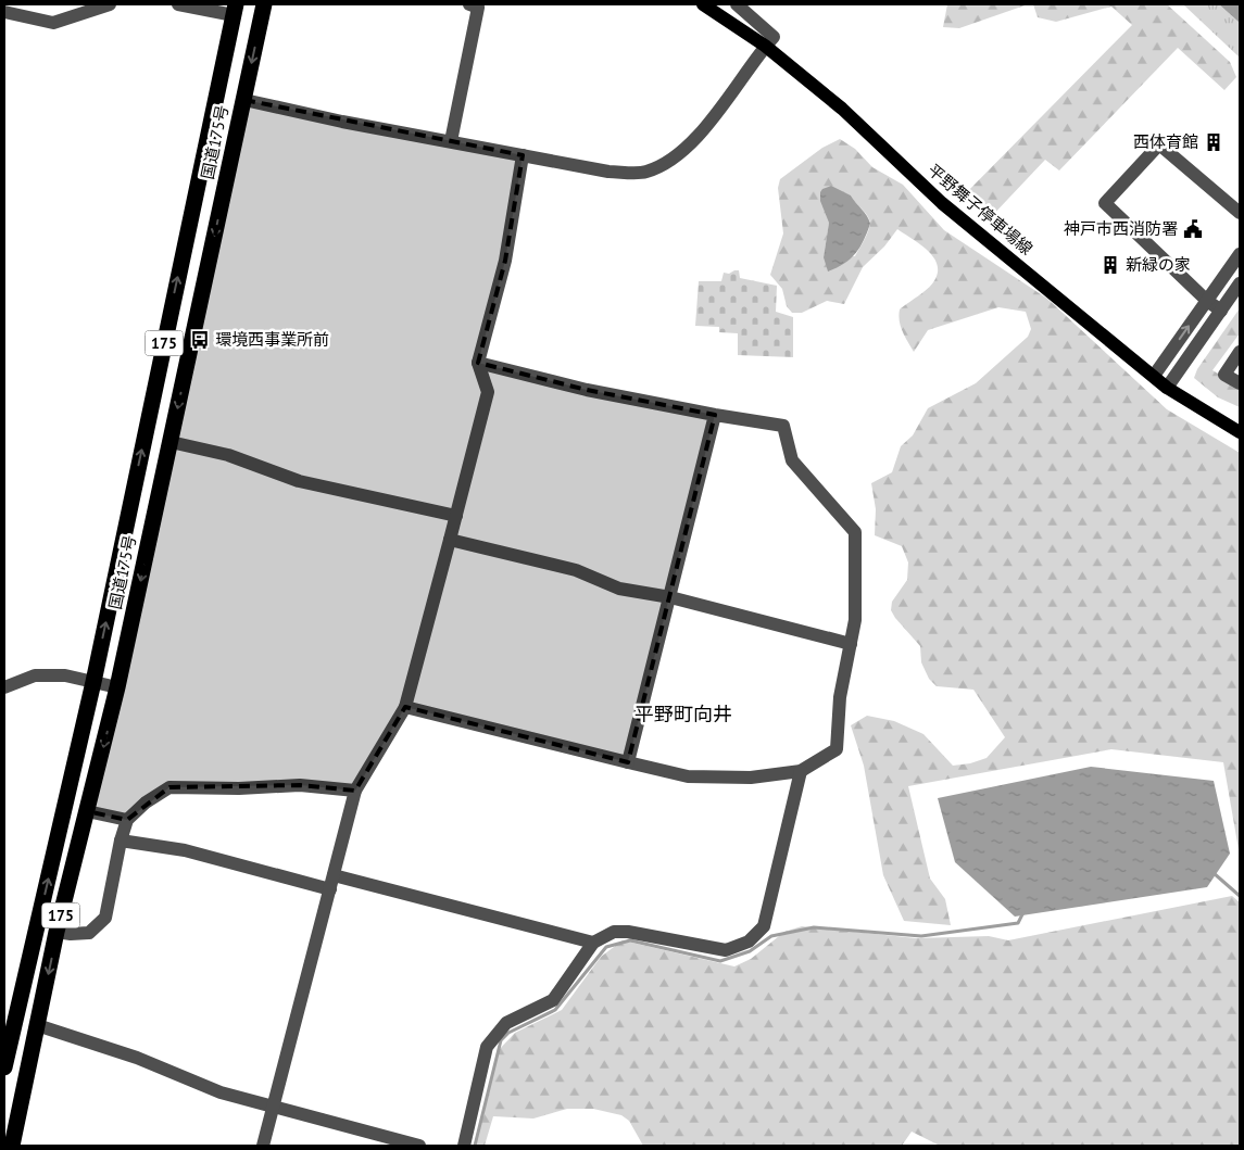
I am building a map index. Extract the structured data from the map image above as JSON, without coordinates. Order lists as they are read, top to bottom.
{
  "streets": {
    "highway": ["国道175号", "175"],
    "main road": ["平野舞子停車場線"]
  },
  "districts": ["平野町向井"],
  "places": {
    "building": ["西体育館", "新緑の家"],
    "public building": ["神戸市西消防署"],
    "bus stop": ["環境西事業所前"]
  }
}
